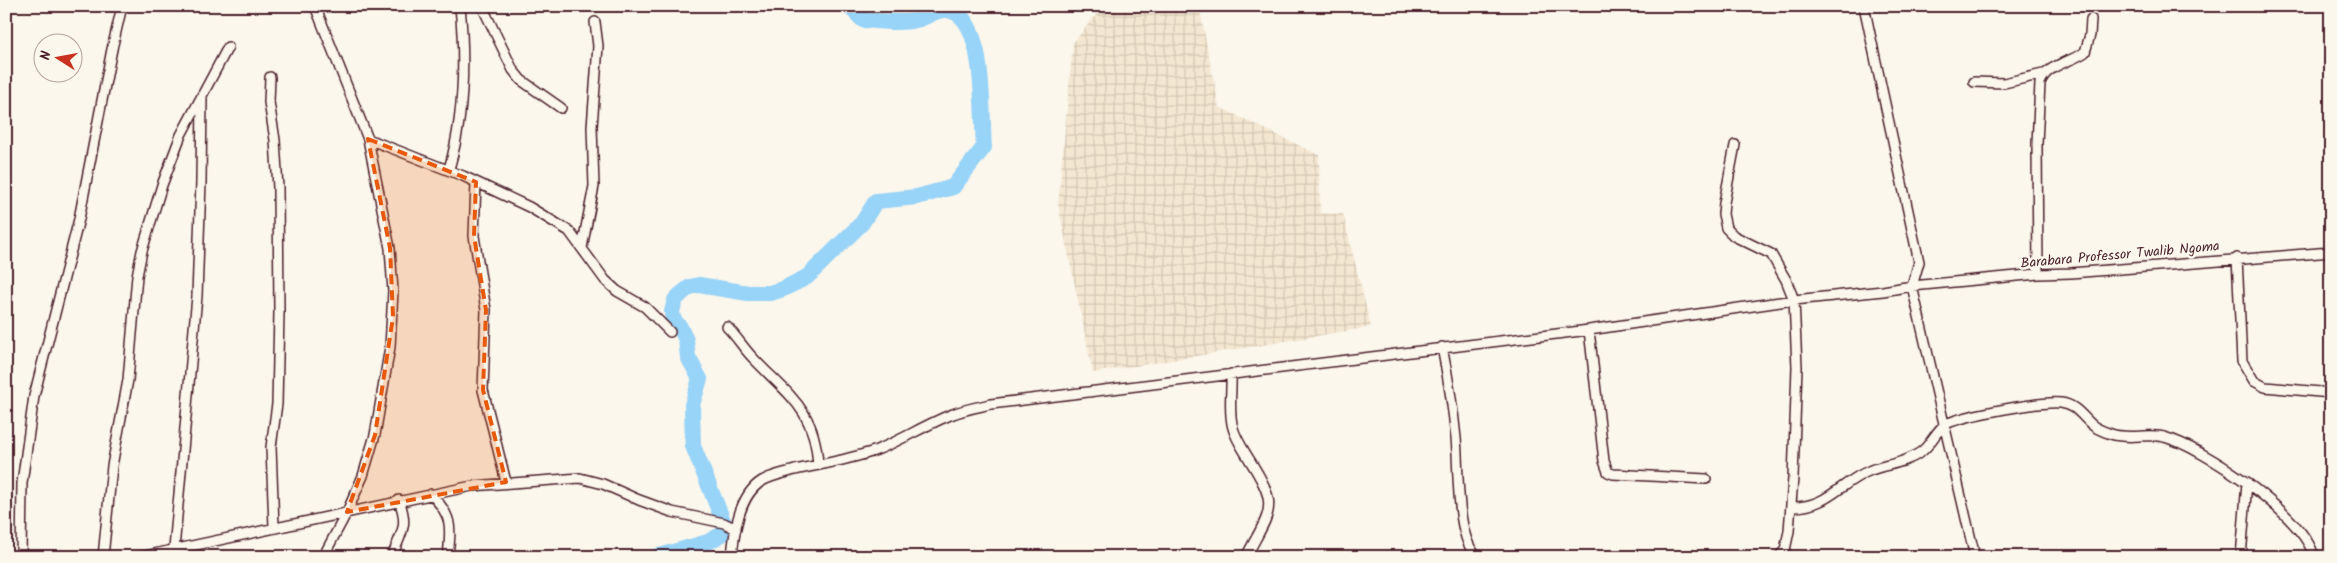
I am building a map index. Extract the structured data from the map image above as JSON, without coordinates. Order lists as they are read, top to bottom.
{
  "streets": {
    "street": ["Barabara Professor Twalib Ngoma"]
  },
  "north": "left"
}
